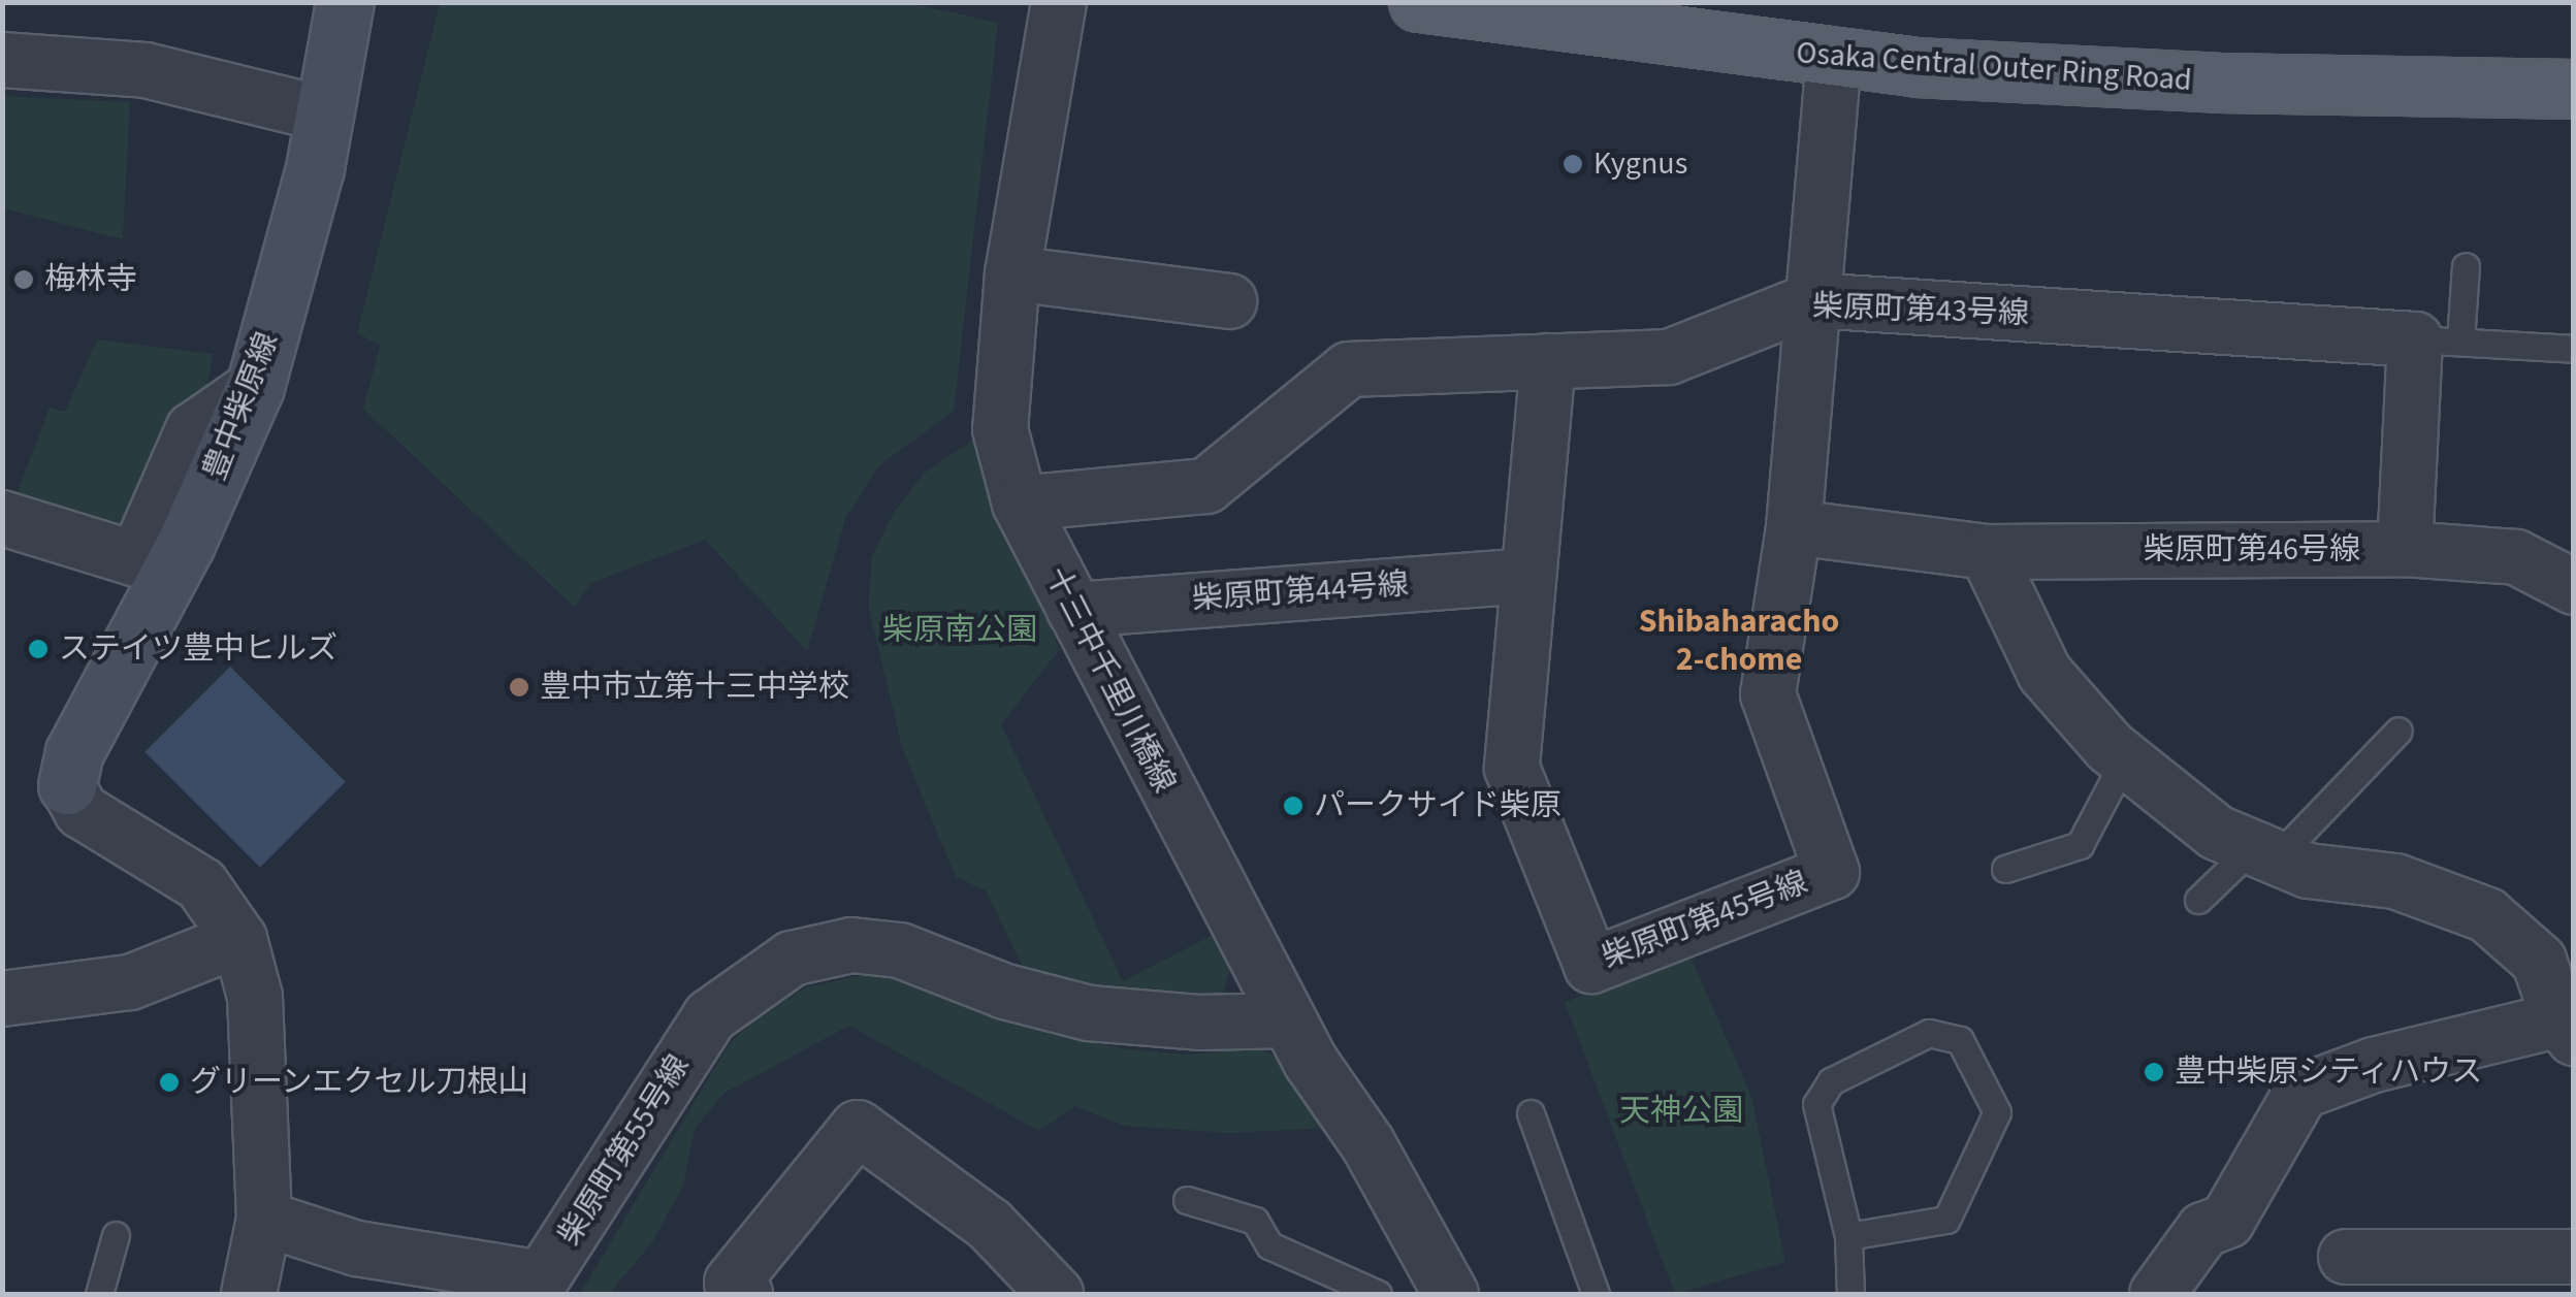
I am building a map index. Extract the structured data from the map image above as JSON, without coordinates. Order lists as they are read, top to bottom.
{
  "streets": {
    "main road": ["Osaka Central Outer Ring Road"],
    "street": [
      "柴原町第43号線",
      "豊中柴原線",
      "柴原町第46号線",
      "柴原町第44号線",
      "十三中千里川橋線",
      "柴原町第45号線",
      "柴原町第55号線"
    ]
  },
  "crossings": [
    ["柴原町第43号線", "十三中千里川橋線"],
    ["柴原町第43号線", "柴原町第45号線"],
    ["柴原町第46号線", "柴原町第45号線"],
    ["柴原町第44号線", "十三中千里川橋線"],
    ["柴原町第44号線", "柴原町第45号線"],
    ["十三中千里川橋線", "柴原町第55号線"]
  ],
  "districts": ["Shibaharacho 2-chome"],
  "parks": ["柴原南公園", "天神公園"],
  "places": [
    "Kygnus",
    "梅林寺",
    "ステイツ豊中ヒルズ",
    "豊中市立第十三中学校",
    "パークサイド柴原",
    "豊中柴原シティハウス",
    "グリーンエクセル刀根山"
  ]
}
